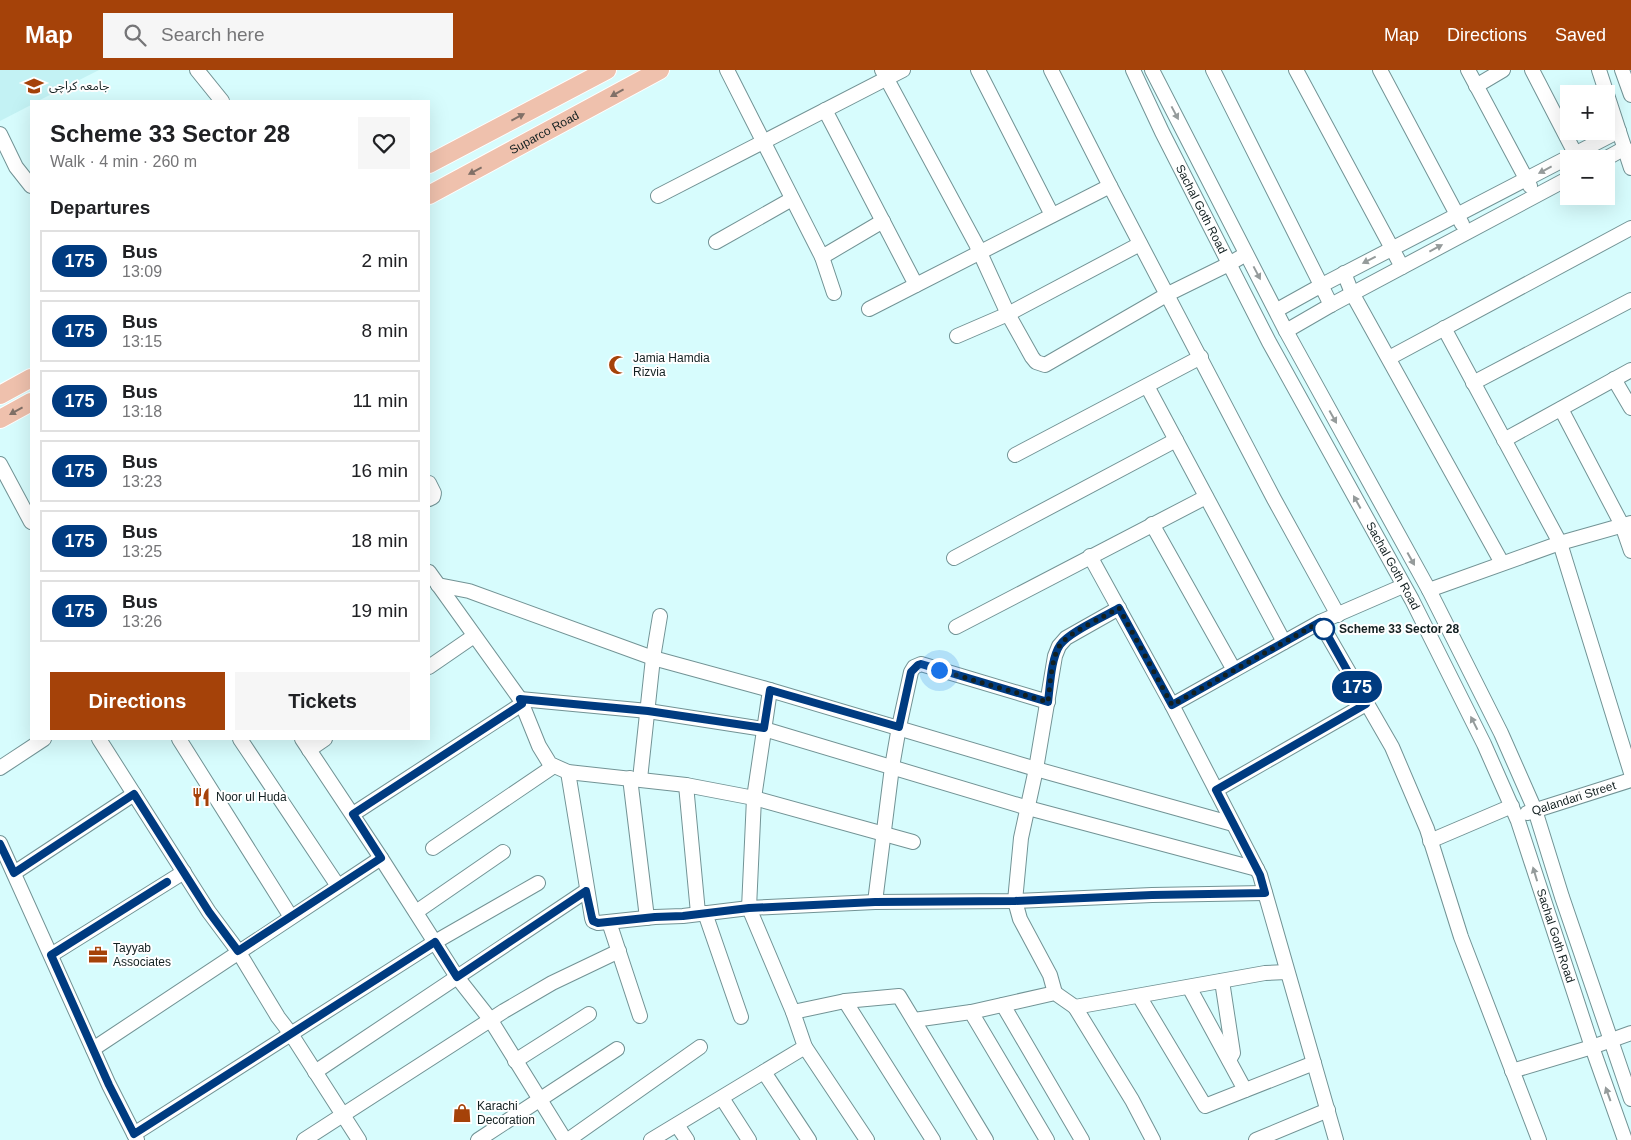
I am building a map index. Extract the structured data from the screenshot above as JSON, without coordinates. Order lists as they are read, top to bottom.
{
  "streets": {
    "main road": ["Suparco Road"],
    "street": ["Sachal Goth Road", "Qalandari Street"]
  },
  "crossings": [
    ["Sachal Goth Road", "Qalandari Street"]
  ],
  "places": {
    "school or university": ["جامعہ کراچی"],
    "mosque": ["Jamia Hamdia Rizvia"],
    "other": ["Scheme 33 Sector 28"],
    "restaurant": ["Noor ul Huda"],
    "office": ["Tayyab Associates"],
    "shop": ["Karachi Decoration"]
  },
  "lines": ["bus line 175"],
  "page": {
    "header": "Map",
    "search": "Search here",
    "nav": ["Map", "Directions", "Saved"],
    "on_map": "175",
    "map_buttons": ["+", "−"],
    "heading": [
      ["Scheme 33 Sector 28", "Walk · 4 min · 260 m"],
      "Departures"
    ],
    "list": [
      {
        "mark": "175",
        "name": "Bus",
        "note": "13:09",
        "value": "2 min"
      },
      {
        "mark": "175",
        "name": "Bus",
        "note": "13:15",
        "value": "8 min"
      },
      {
        "mark": "175",
        "name": "Bus",
        "note": "13:18",
        "value": "11 min"
      },
      {
        "mark": "175",
        "name": "Bus",
        "note": "13:23",
        "value": "16 min"
      },
      {
        "mark": "175",
        "name": "Bus",
        "note": "13:25",
        "value": "18 min"
      },
      {
        "mark": "175",
        "name": "Bus",
        "note": "13:26",
        "value": "19 min"
      }
    ],
    "buttons": ["Directions", "Tickets"]
  }
}
